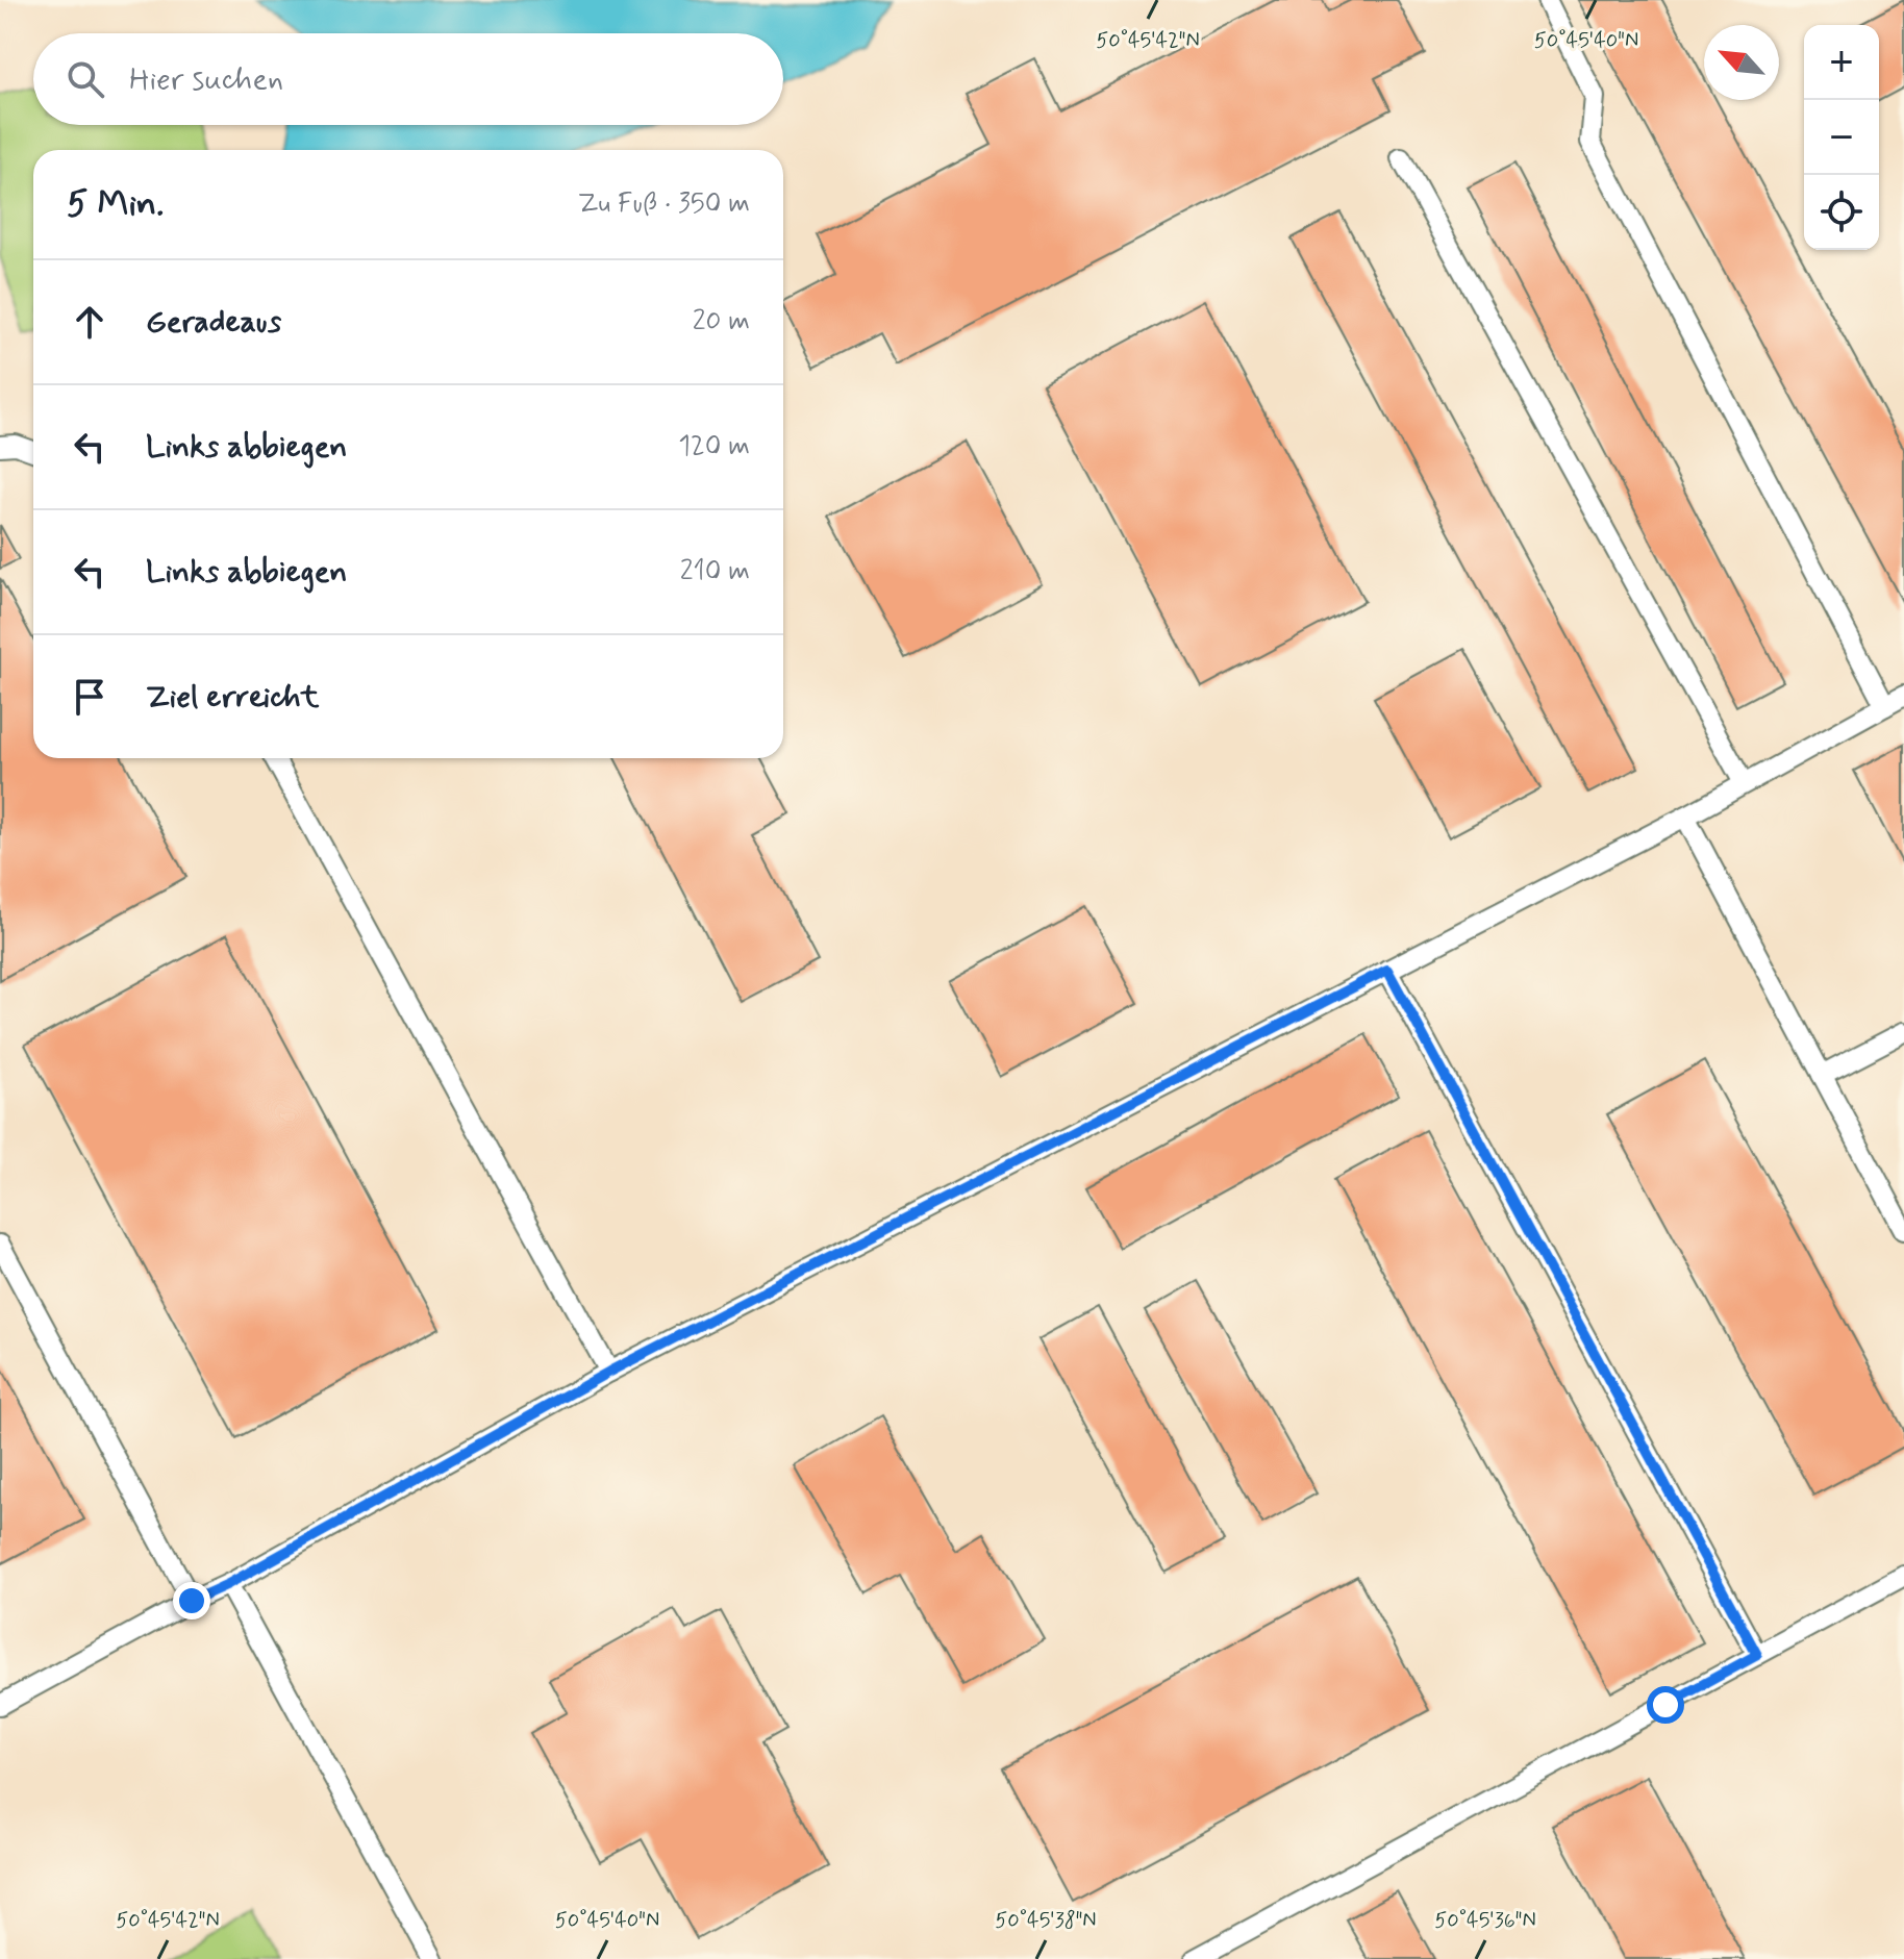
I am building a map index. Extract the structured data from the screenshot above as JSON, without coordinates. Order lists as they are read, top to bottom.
{
  "north": "top left",
  "page": {
    "map_buttons": ["+", "−"],
    "search": "Hier suchen",
    "heading": ["5 Min.", "Zu Fuß · 350 m"],
    "list": [
      ["Geradeaus", "20 m"],
      ["Links abbiegen", "120 m"],
      ["Links abbiegen", "210 m"],
      "Ziel erreicht"
    ]
  },
  "coordinates": [
    "50°45'42\"N",
    "50°45'40\"N",
    "50°45'38\"N",
    "50°45'36\"N"
  ]
}
